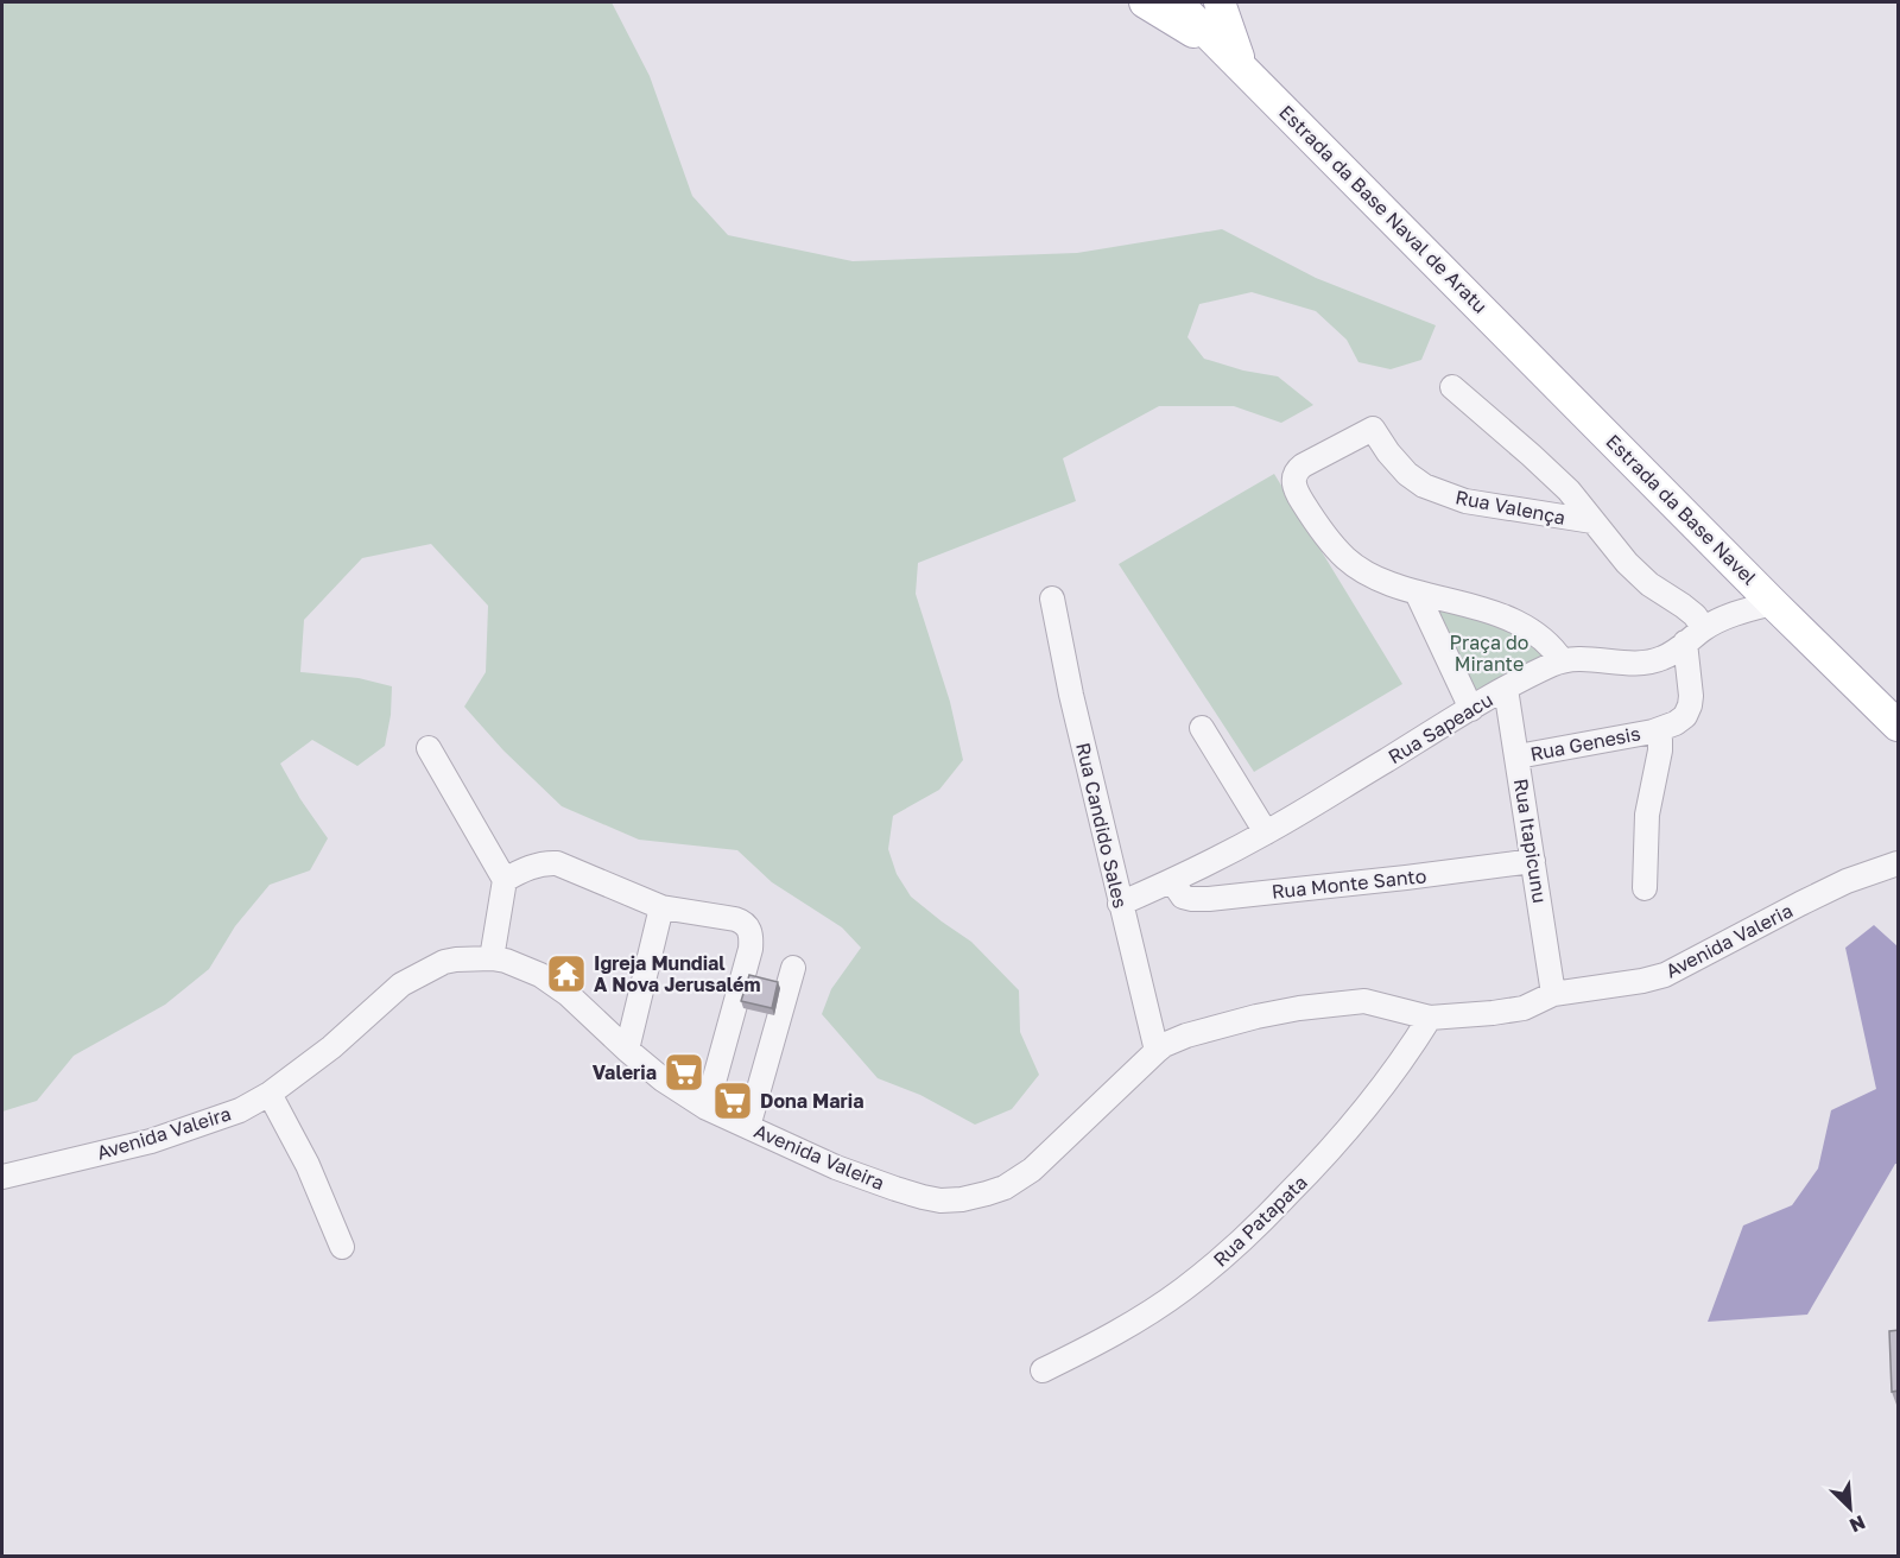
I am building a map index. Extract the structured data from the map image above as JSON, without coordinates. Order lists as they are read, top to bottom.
{
  "streets": {
    "main road": ["Estrada da Base Naval de Aratu", "Estrada da Base Navel"],
    "street": [
      "Rua Valença",
      "Rua Sapeacu",
      "Rua Genesis",
      "Rua Candido Sales",
      "Rua Itapicunu",
      "Rua Monte Santo",
      "Avenida Valeria",
      "Avenida Valeira",
      "Rua Patapata"
    ]
  },
  "crossings": [
    ["Estrada da Base Naval de Aratu", "Estrada da Base Navel"],
    ["Rua Valença", "Rua Sapeacu"],
    ["Estrada da Base Navel", "Rua Sapeacu"],
    ["Rua Sapeacu", "Rua Genesis"],
    ["Rua Sapeacu", "Rua Candido Sales"],
    ["Rua Sapeacu", "Rua Itapicunu"],
    ["Rua Sapeacu", "Rua Monte Santo"],
    ["Rua Genesis", "Rua Itapicunu"],
    ["Rua Candido Sales", "Avenida Valeira"],
    ["Rua Itapicunu", "Rua Monte Santo"],
    ["Rua Itapicunu", "Avenida Valeria"],
    ["Rua Itapicunu", "Avenida Valeira"],
    ["Avenida Valeria", "Avenida Valeira"],
    ["Avenida Valeira", "Rua Patapata"]
  ],
  "parks": ["Praça do Mirante"],
  "places": {
    "temple": ["Igreja Mundial A Nova Jerusalém"],
    "supermarket": ["Valeria", "Dona Maria"]
  },
  "north": "bottom right"
}
